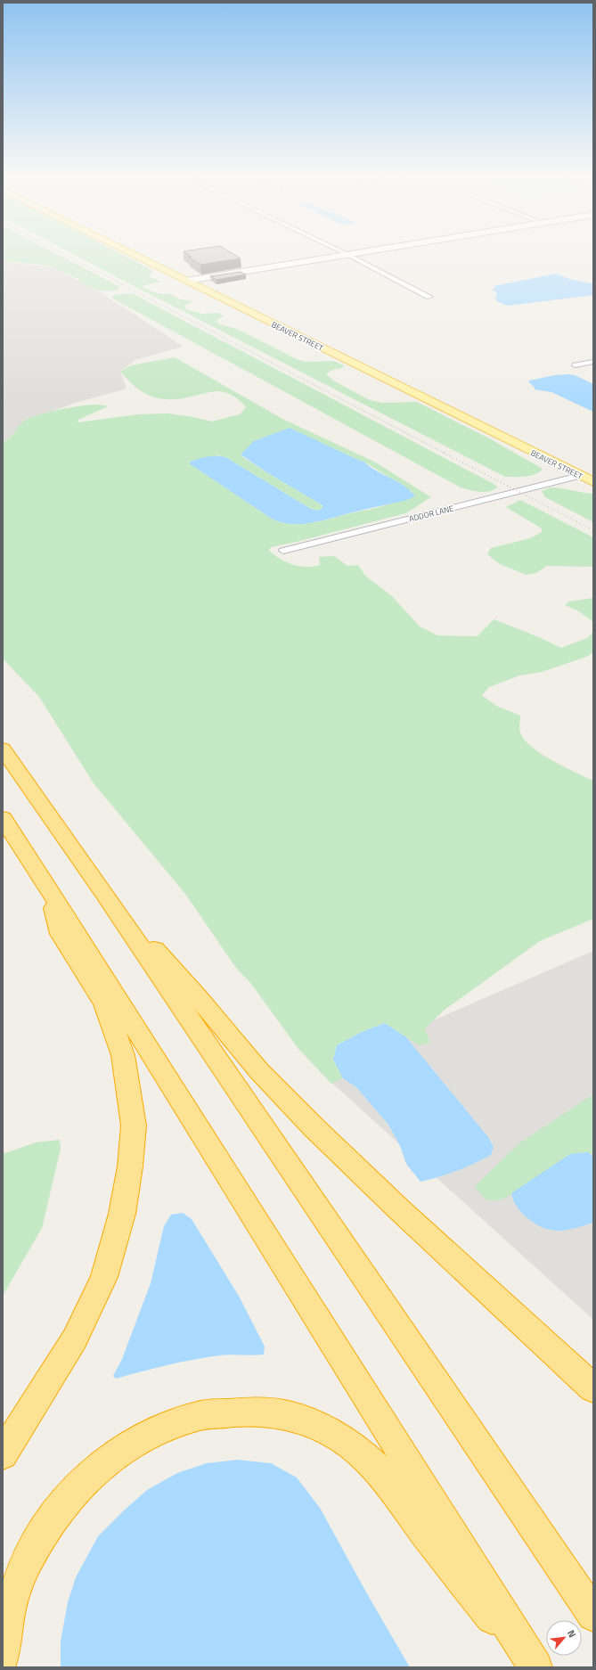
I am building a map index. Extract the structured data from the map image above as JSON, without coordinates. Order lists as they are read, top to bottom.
{
  "streets": {
    "main road": ["BEAVER STREET"],
    "street": ["ADDOR LANE"]
  },
  "crossings": [
    ["BEAVER STREET", "ADDOR LANE"]
  ],
  "north": "top right"
}
